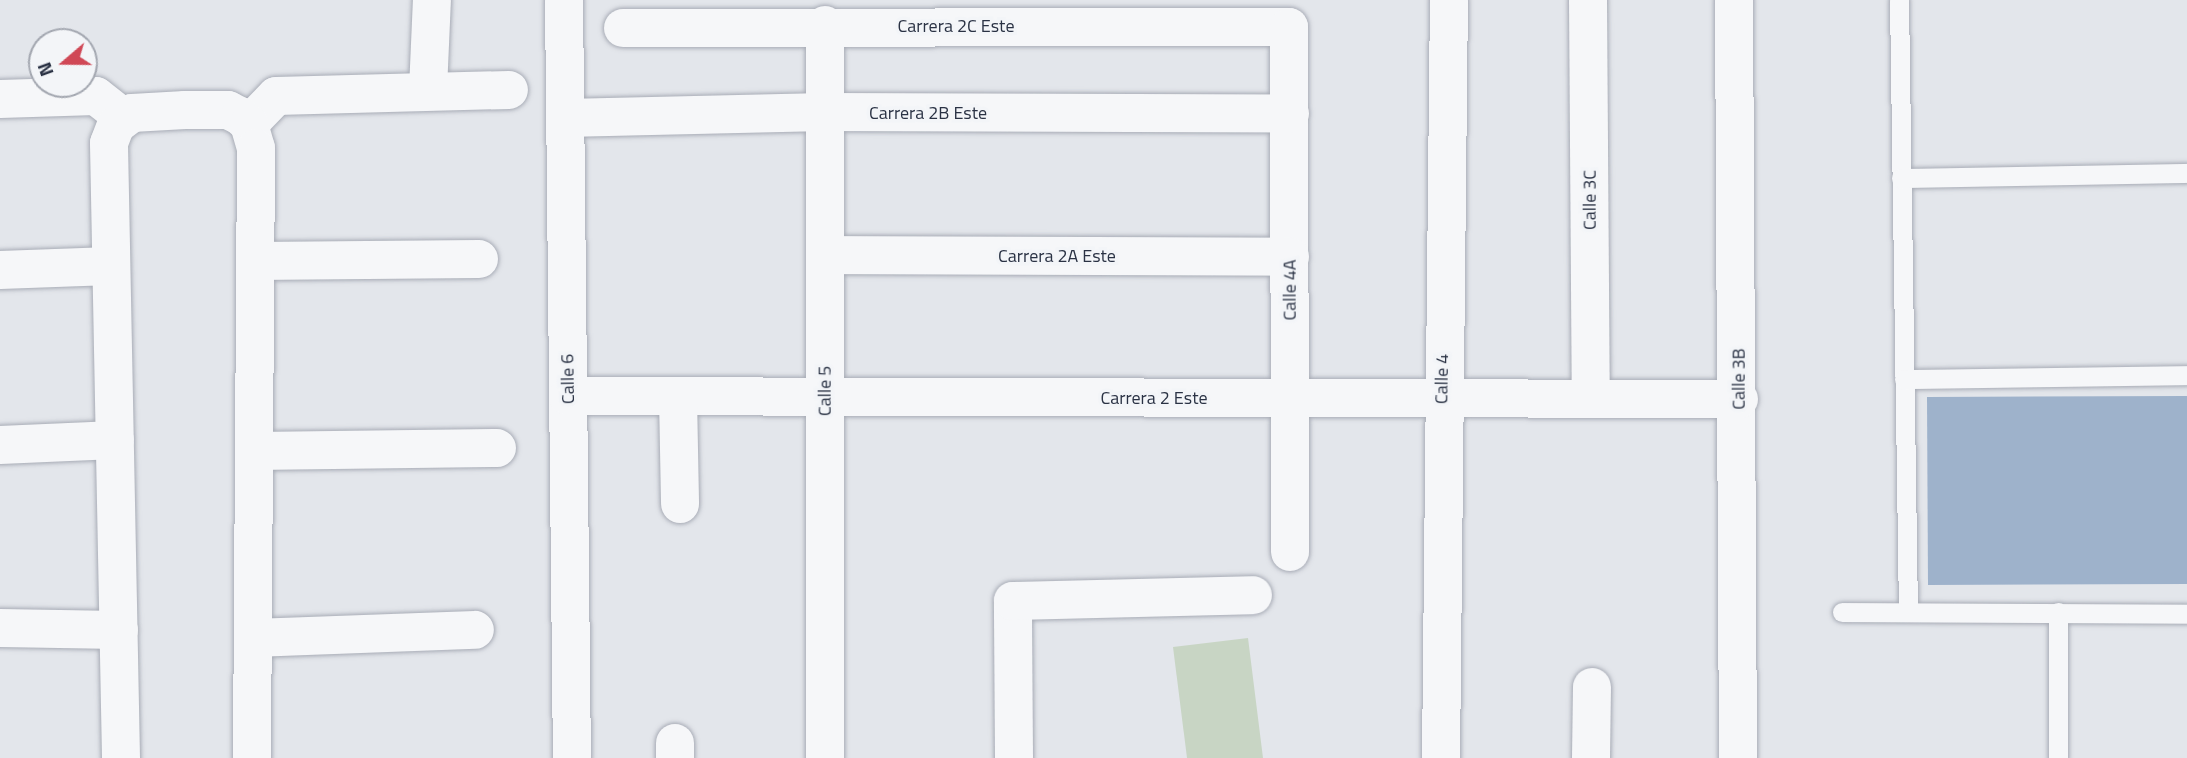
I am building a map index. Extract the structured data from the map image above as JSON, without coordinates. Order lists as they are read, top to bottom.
{
  "streets": {
    "street": [
      "Carrera 2C Este",
      "Carrera 2B Este",
      "Calle 3C",
      "Carrera 2A Este",
      "Calle 4A",
      "Calle 6",
      "Calle 4",
      "Calle 3B",
      "Calle 5",
      "Carrera 2 Este"
    ]
  },
  "crossings": [
    ["Carrera 2C Este", "Calle 4A"],
    ["Carrera 2C Este", "Calle 5"],
    ["Carrera 2B Este", "Calle 4A"],
    ["Carrera 2B Este", "Calle 6"],
    ["Carrera 2B Este", "Calle 5"],
    ["Calle 3C", "Carrera 2 Este"],
    ["Carrera 2A Este", "Calle 4A"],
    ["Carrera 2A Este", "Calle 5"],
    ["Calle 4A", "Carrera 2 Este"],
    ["Calle 6", "Carrera 2 Este"],
    ["Calle 4", "Carrera 2 Este"],
    ["Calle 3B", "Carrera 2 Este"],
    ["Calle 5", "Carrera 2 Este"]
  ],
  "north": "left"
}
